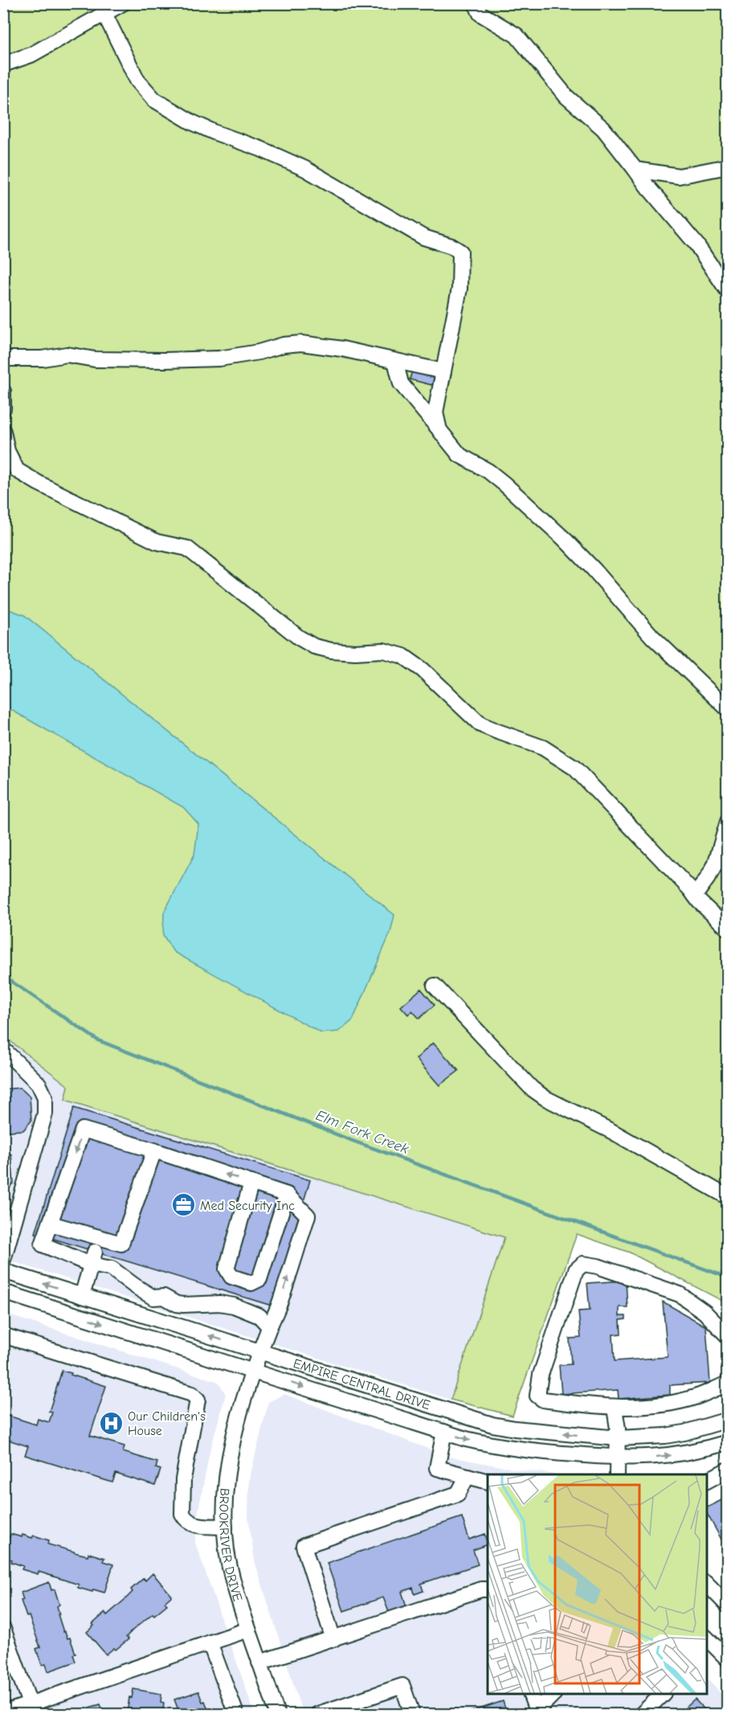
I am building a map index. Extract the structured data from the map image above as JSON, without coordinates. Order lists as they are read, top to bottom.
{
  "streets": {
    "street": ["EMPIRE CENTRAL DRIVE", "BROOKRIVER DRIVE"]
  },
  "crossings": [
    ["EMPIRE CENTRAL DRIVE", "BROOKRIVER DRIVE"]
  ],
  "water": ["Elm Fork Creek"],
  "places": {
    "office": ["Med Security Inc"],
    "hospital": ["Our Children's House"]
  }
}
